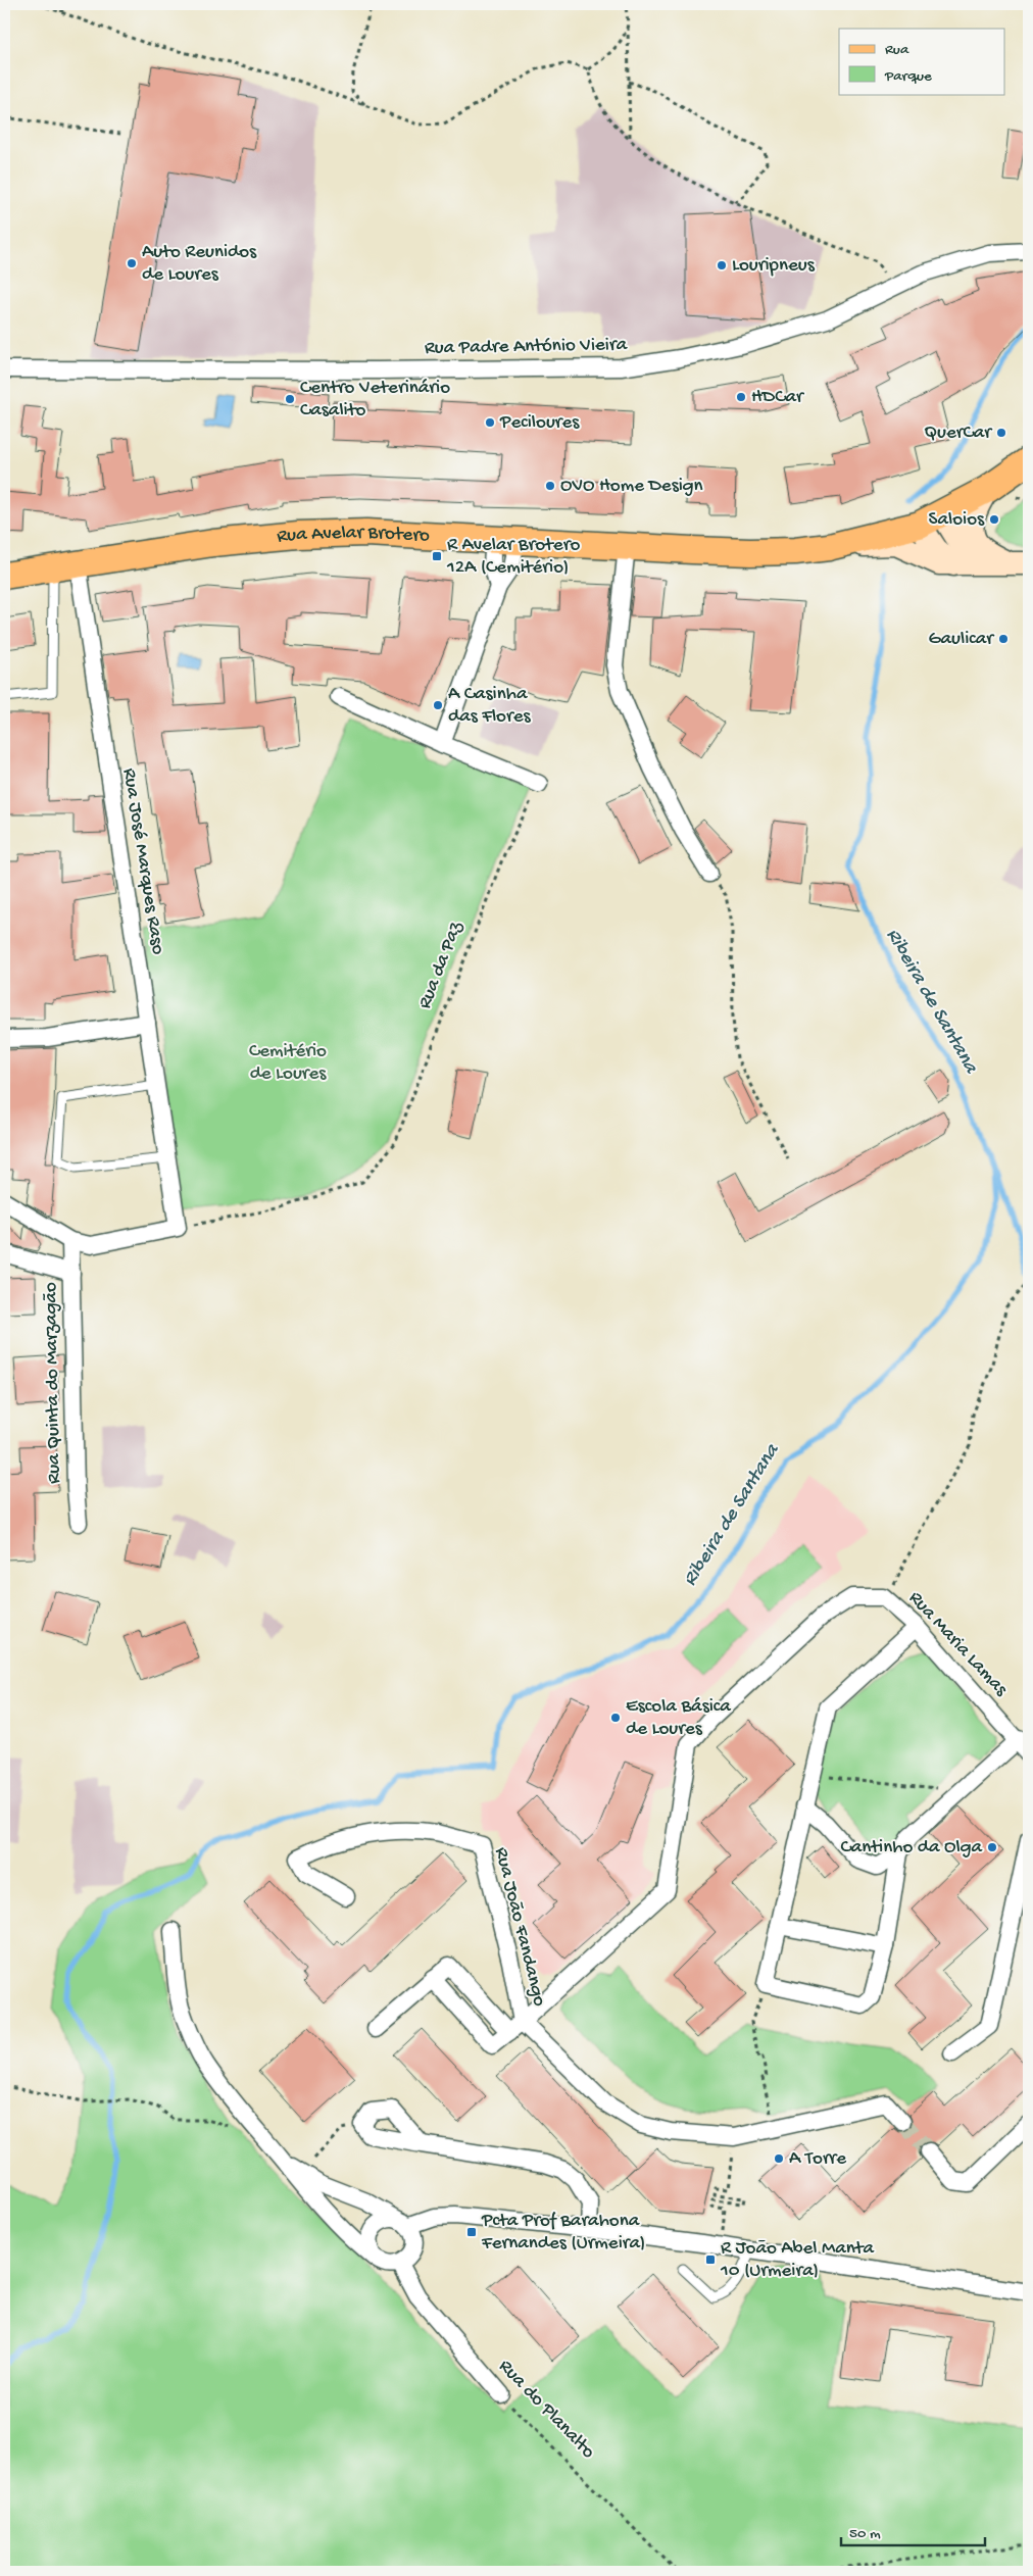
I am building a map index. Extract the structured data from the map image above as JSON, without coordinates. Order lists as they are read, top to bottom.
{
  "streets": {
    "main road": ["Rua Avelar Brotero"],
    "street": [
      "Rua Padre António Vieira",
      "Rua José Marques Raso",
      "Rua Quinta do Marzagão",
      "Rua Maria Lamas",
      "Rua João Fandango",
      "Rua do Planalto"
    ],
    "path": ["Rua da Paz"]
  },
  "crossings": [
    ["Rua Avelar Brotero", "Rua José Marques Raso"],
    ["Rua José Marques Raso", "Rua da Paz"],
    ["Rua Maria Lamas", "Rua João Fandango"]
  ],
  "water": ["Ribeira de Santana"],
  "parks": ["Cemitério de Loures"],
  "places": {
    "other": [
      "Auto Reunidos de Loures",
      "Louripneus",
      "HDCar",
      "Centro Veterinário Casalito",
      "Peciloures",
      "QuerCar",
      "OVO Home Design",
      "Saloios",
      "Gaulicar",
      "A Casinha das Flores",
      "Escola Básica de Loures",
      "Cantinho da Olga",
      "A Torre"
    ],
    "transit": ["R Avelar Brotero 12A (Cemitério)", "Pcta Prof Barahona Fernandes (Urmeira)", "R João Abel Manta 10 (Urmeira)"]
  },
  "legend": ["Rua", "Parque"],
  "scale_bar": "50 m"
}
